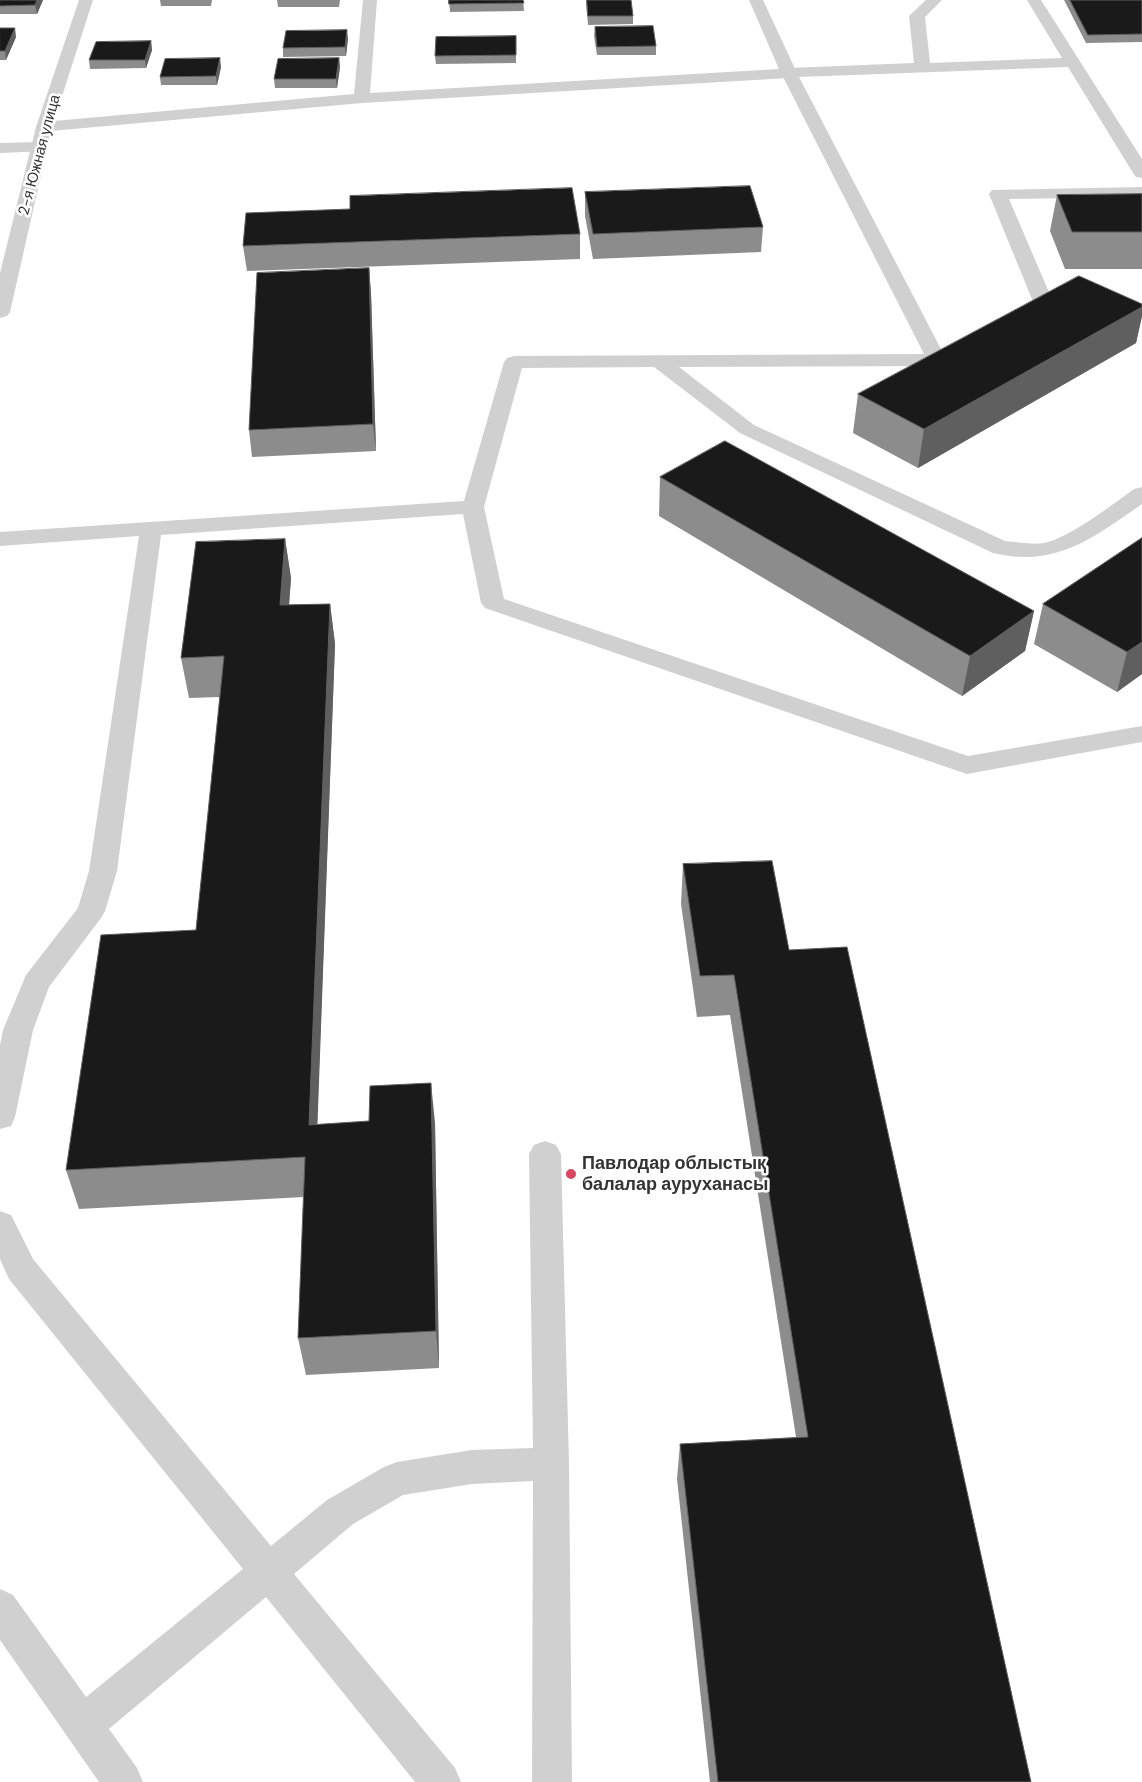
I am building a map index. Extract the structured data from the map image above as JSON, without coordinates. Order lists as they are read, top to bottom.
{
  "streets": {
    "street": ["2-я Южная улица"]
  },
  "places": ["Павлодар облыстық балалар ауруханасы"]
}
